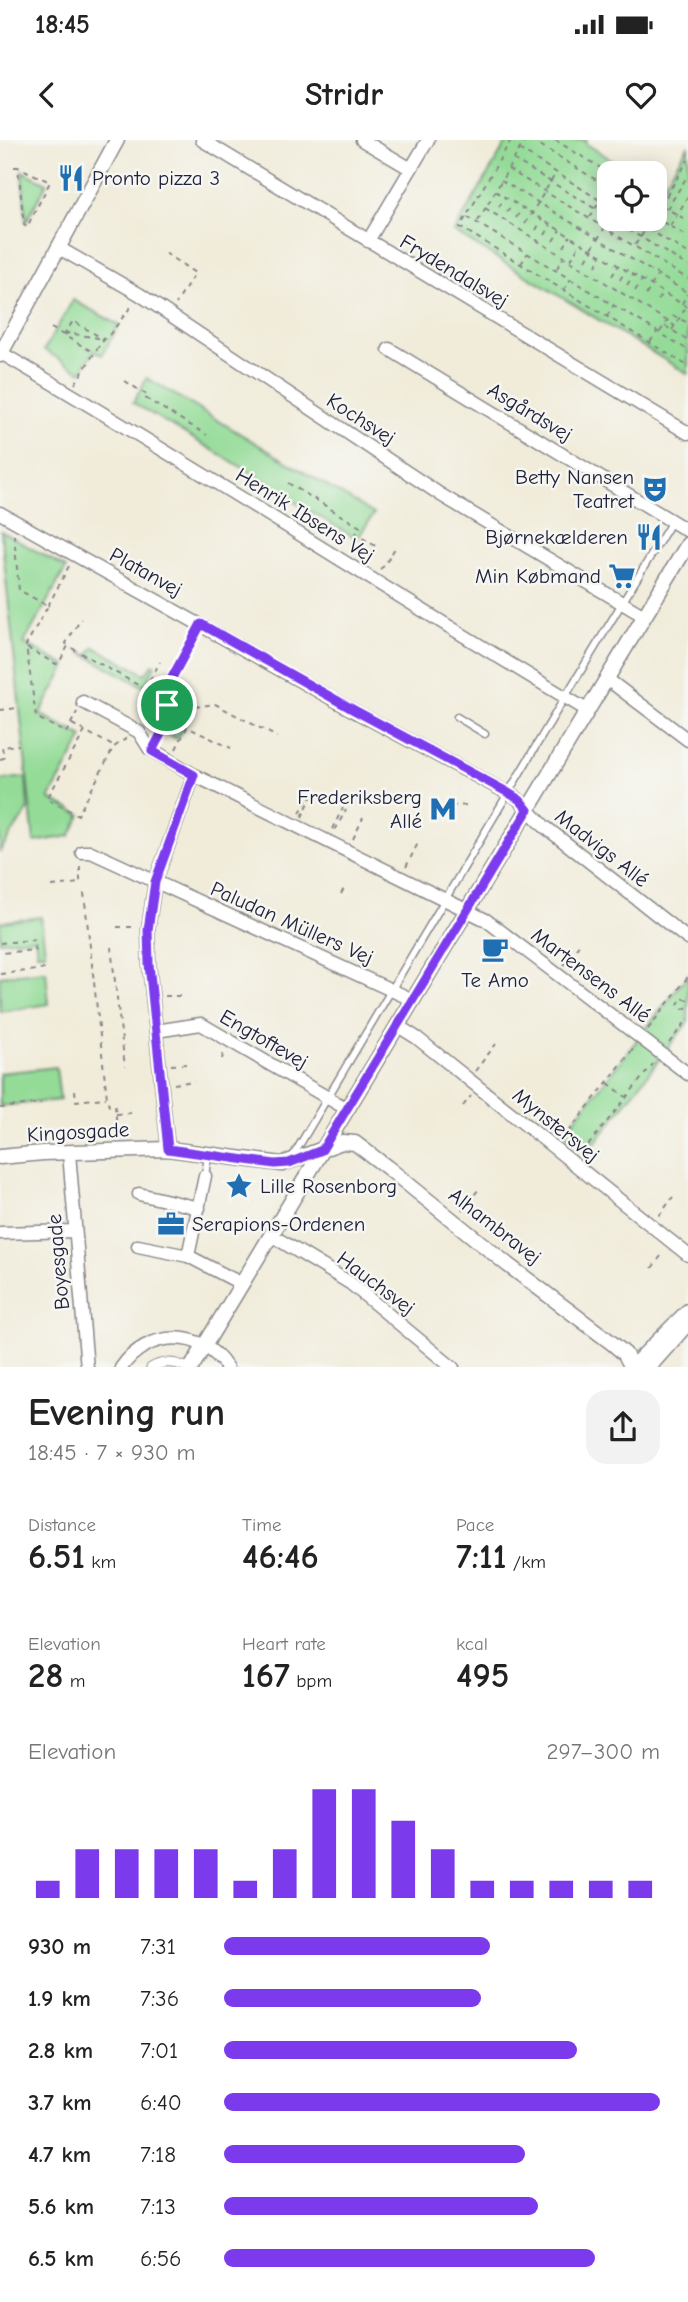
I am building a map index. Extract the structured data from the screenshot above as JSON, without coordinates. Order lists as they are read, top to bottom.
{
  "streets": {
    "street": [
      "Frydendalsvej",
      "Asgårdsvej",
      "Kochsvej",
      "Henrik Ibsens Vej",
      "Platanvej",
      "Madvigs Allé",
      "Paludan Müllers Vej",
      "Martensens Allé",
      "Engtoftevej",
      "Mynstersvej",
      "Kingosgade",
      "Alhambravej",
      "Boyesgade",
      "Hauchsvej"
    ]
  },
  "crossings": [
    ["Platanvej", "Madvigs Allé"],
    ["Kingosgade", "Alhambravej"],
    ["Kingosgade", "Boyesgade"]
  ],
  "places": {
    "restaurant": ["Pronto pizza 3", "Bjørnekælderen"],
    "theatre": ["Betty Nansen Teatret"],
    "supermarket": ["Min Købmand"],
    "metro station": ["Frederiksberg Allé"],
    "cafe": ["Te Amo"],
    "place": ["Lille Rosenborg"],
    "office": ["Serapions-Ordenen"]
  },
  "page": {
    "status": "18:45",
    "header": "Stridr",
    "heading": ["Evening run", "18:45 · 7 × 930 m"],
    "stats": [
      ["Distance", "6.51 km"],
      ["Time", "46:46"],
      ["Pace", "7:11 /km"],
      ["Elevation", "28 m"],
      ["Heart rate", "167 bpm"],
      ["kcal", "495"]
    ],
    "chart": ["Elevation", "297–300 m"],
    "list": [
      {
        "name": "930 m",
        "note": "7:31"
      },
      {
        "name": "1.9 km",
        "note": "7:36"
      },
      {
        "name": "2.8 km",
        "note": "7:01"
      },
      {
        "name": "3.7 km",
        "note": "6:40"
      },
      {
        "name": "4.7 km",
        "note": "7:18"
      },
      {
        "name": "5.6 km",
        "note": "7:13"
      },
      {
        "name": "6.5 km",
        "note": "6:56"
      }
    ]
  }
}
